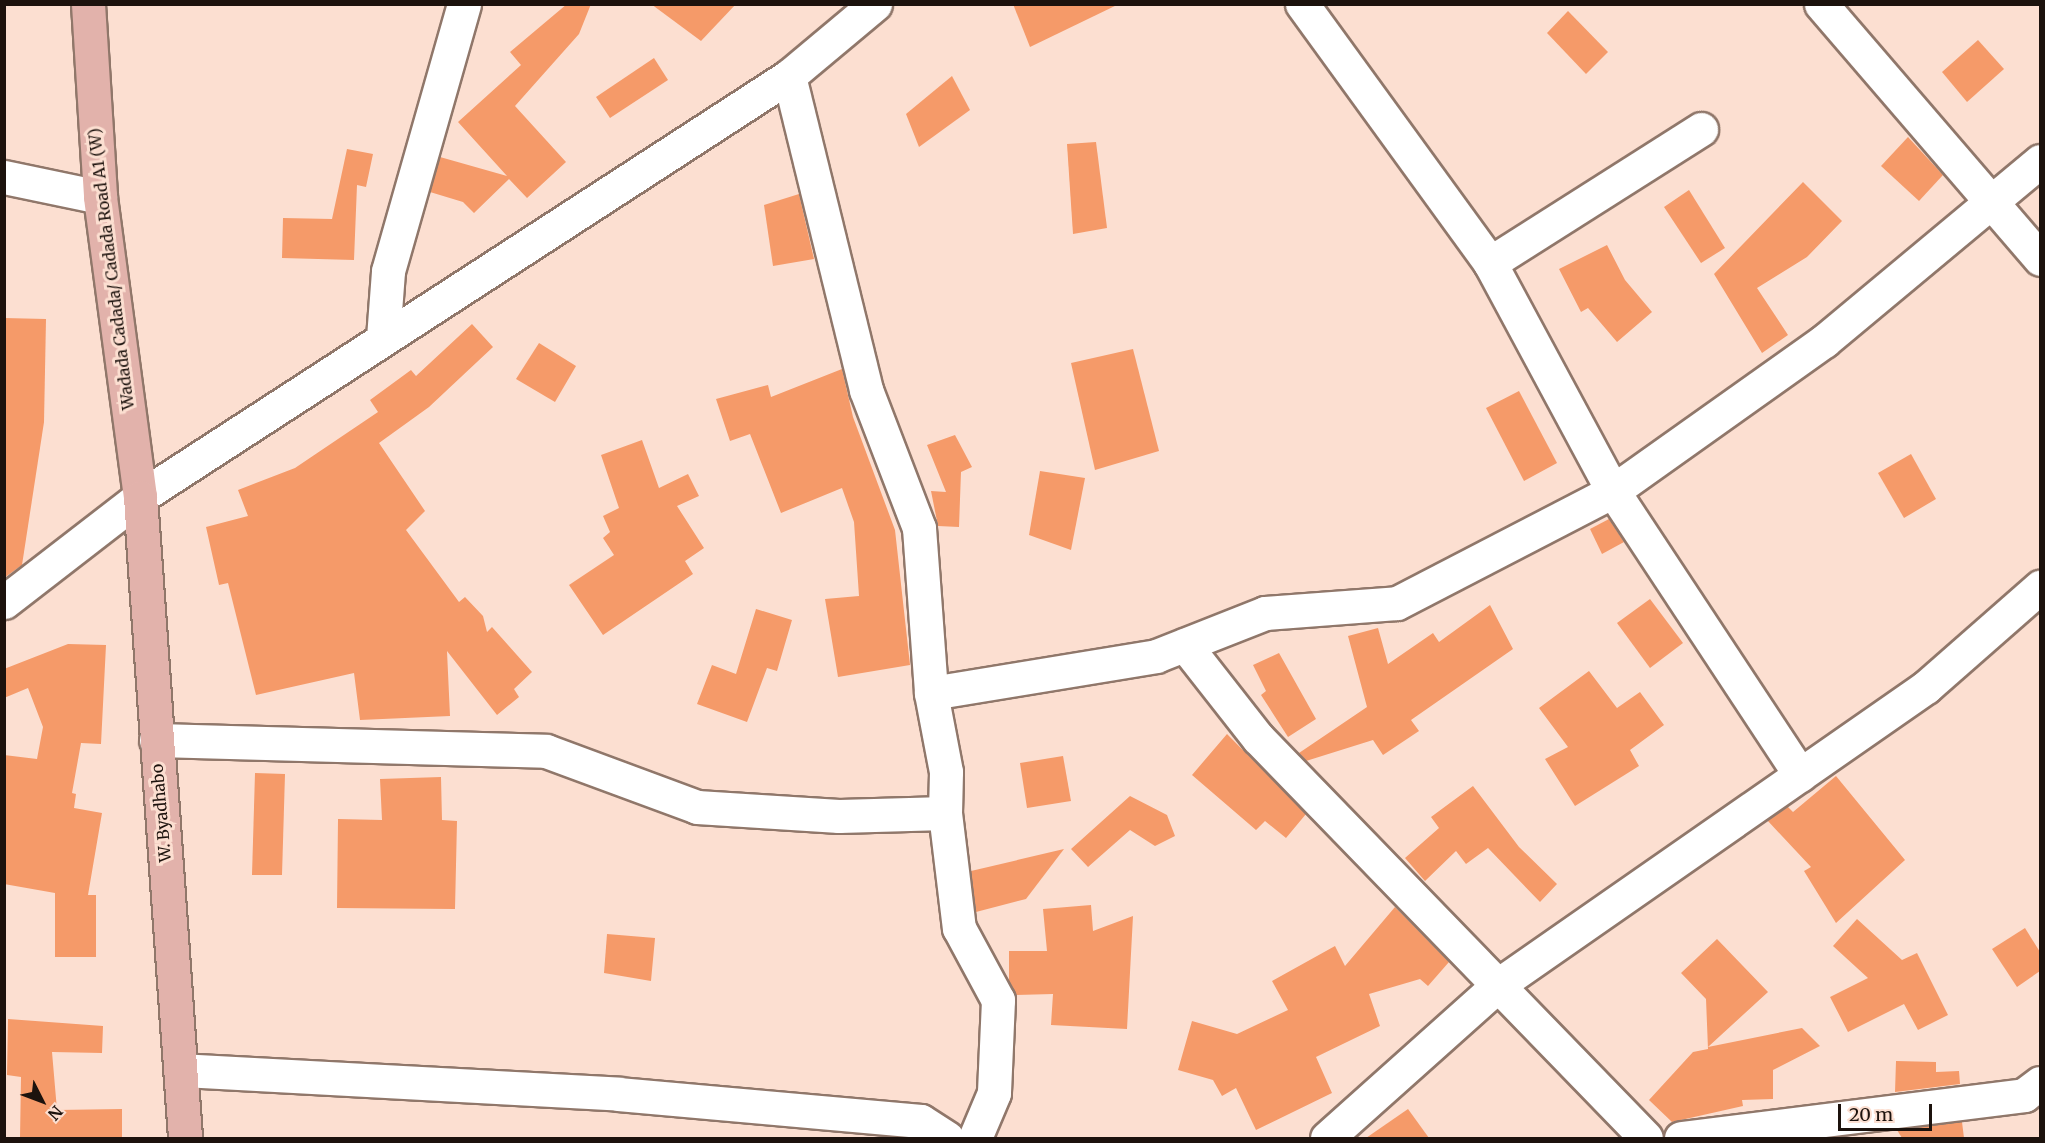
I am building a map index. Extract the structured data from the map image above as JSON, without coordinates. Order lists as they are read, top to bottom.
{
  "streets": {
    "main road": ["Wadada Cadada/ Cadada Road A1 (W)", "W. Byadhabo"]
  },
  "crossings": [
    ["Wadada Cadada/ Cadada Road A1 (W)", "W. Byadhabo"]
  ],
  "scale_bar": "20 m",
  "north": "bottom right"
}
